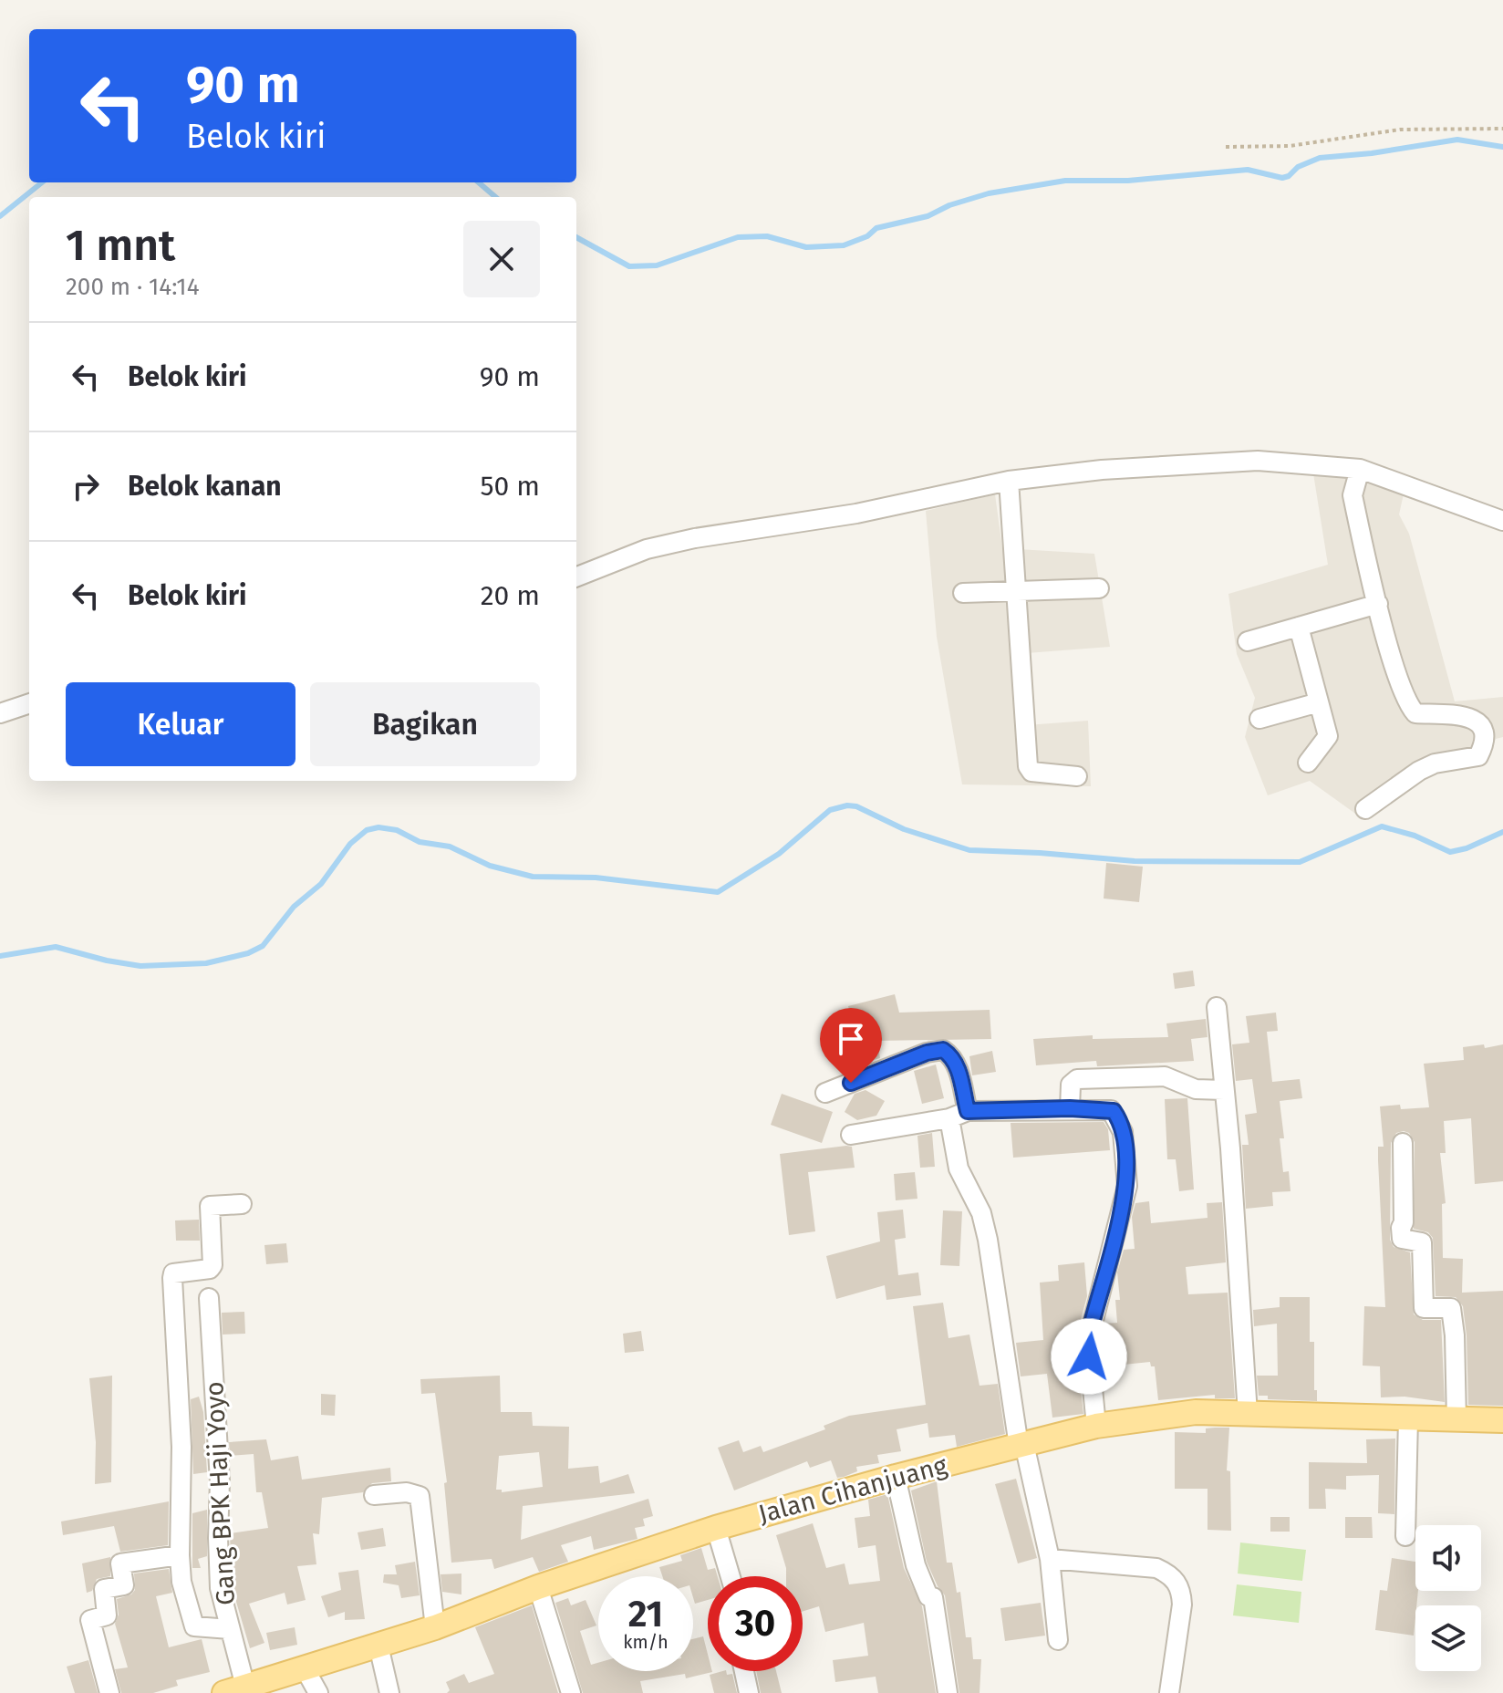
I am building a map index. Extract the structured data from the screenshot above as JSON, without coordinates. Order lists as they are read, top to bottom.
{
  "streets": {
    "main road": ["Jalan Cihanjuang"],
    "street": ["Gang BPK Haji Yoyo"]
  },
  "crossings": [
    ["Jalan Cihanjuang", "Gang BPK Haji Yoyo"]
  ],
  "page": {
    "turn": ["90 m", "Belok kiri"],
    "heading": ["1 mnt", "200 m · 14:14"],
    "list": [
      {
        "name": "Belok kiri",
        "value": "90 m"
      },
      {
        "name": "Belok kanan",
        "value": "50 m"
      },
      {
        "name": "Belok kiri",
        "value": "20 m"
      }
    ],
    "buttons": ["Keluar", "Bagikan"],
    "speed": "21 km/h",
    "limit": "30"
  }
}
